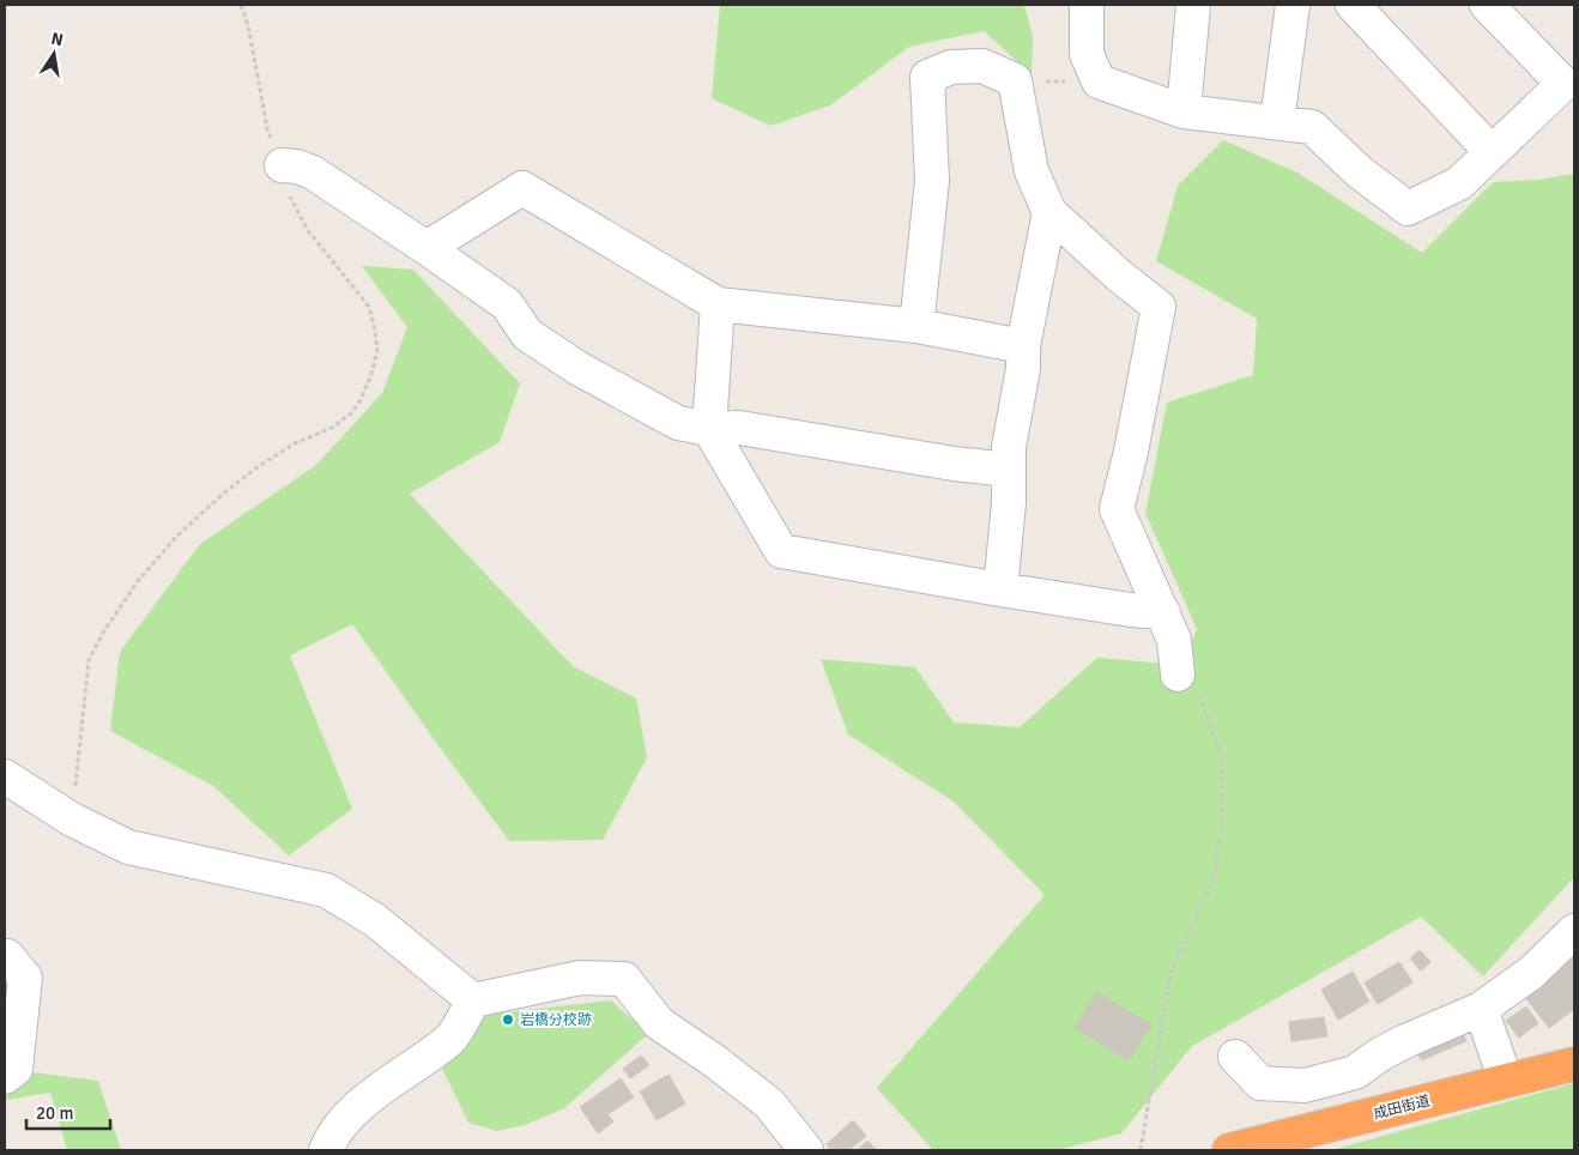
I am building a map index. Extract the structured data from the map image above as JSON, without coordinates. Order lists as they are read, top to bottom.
{
  "streets": {
    "highway": ["成田街道"]
  },
  "places": ["岩橋分校跡"],
  "scale_bar": "20 m",
  "north": "top"
}
